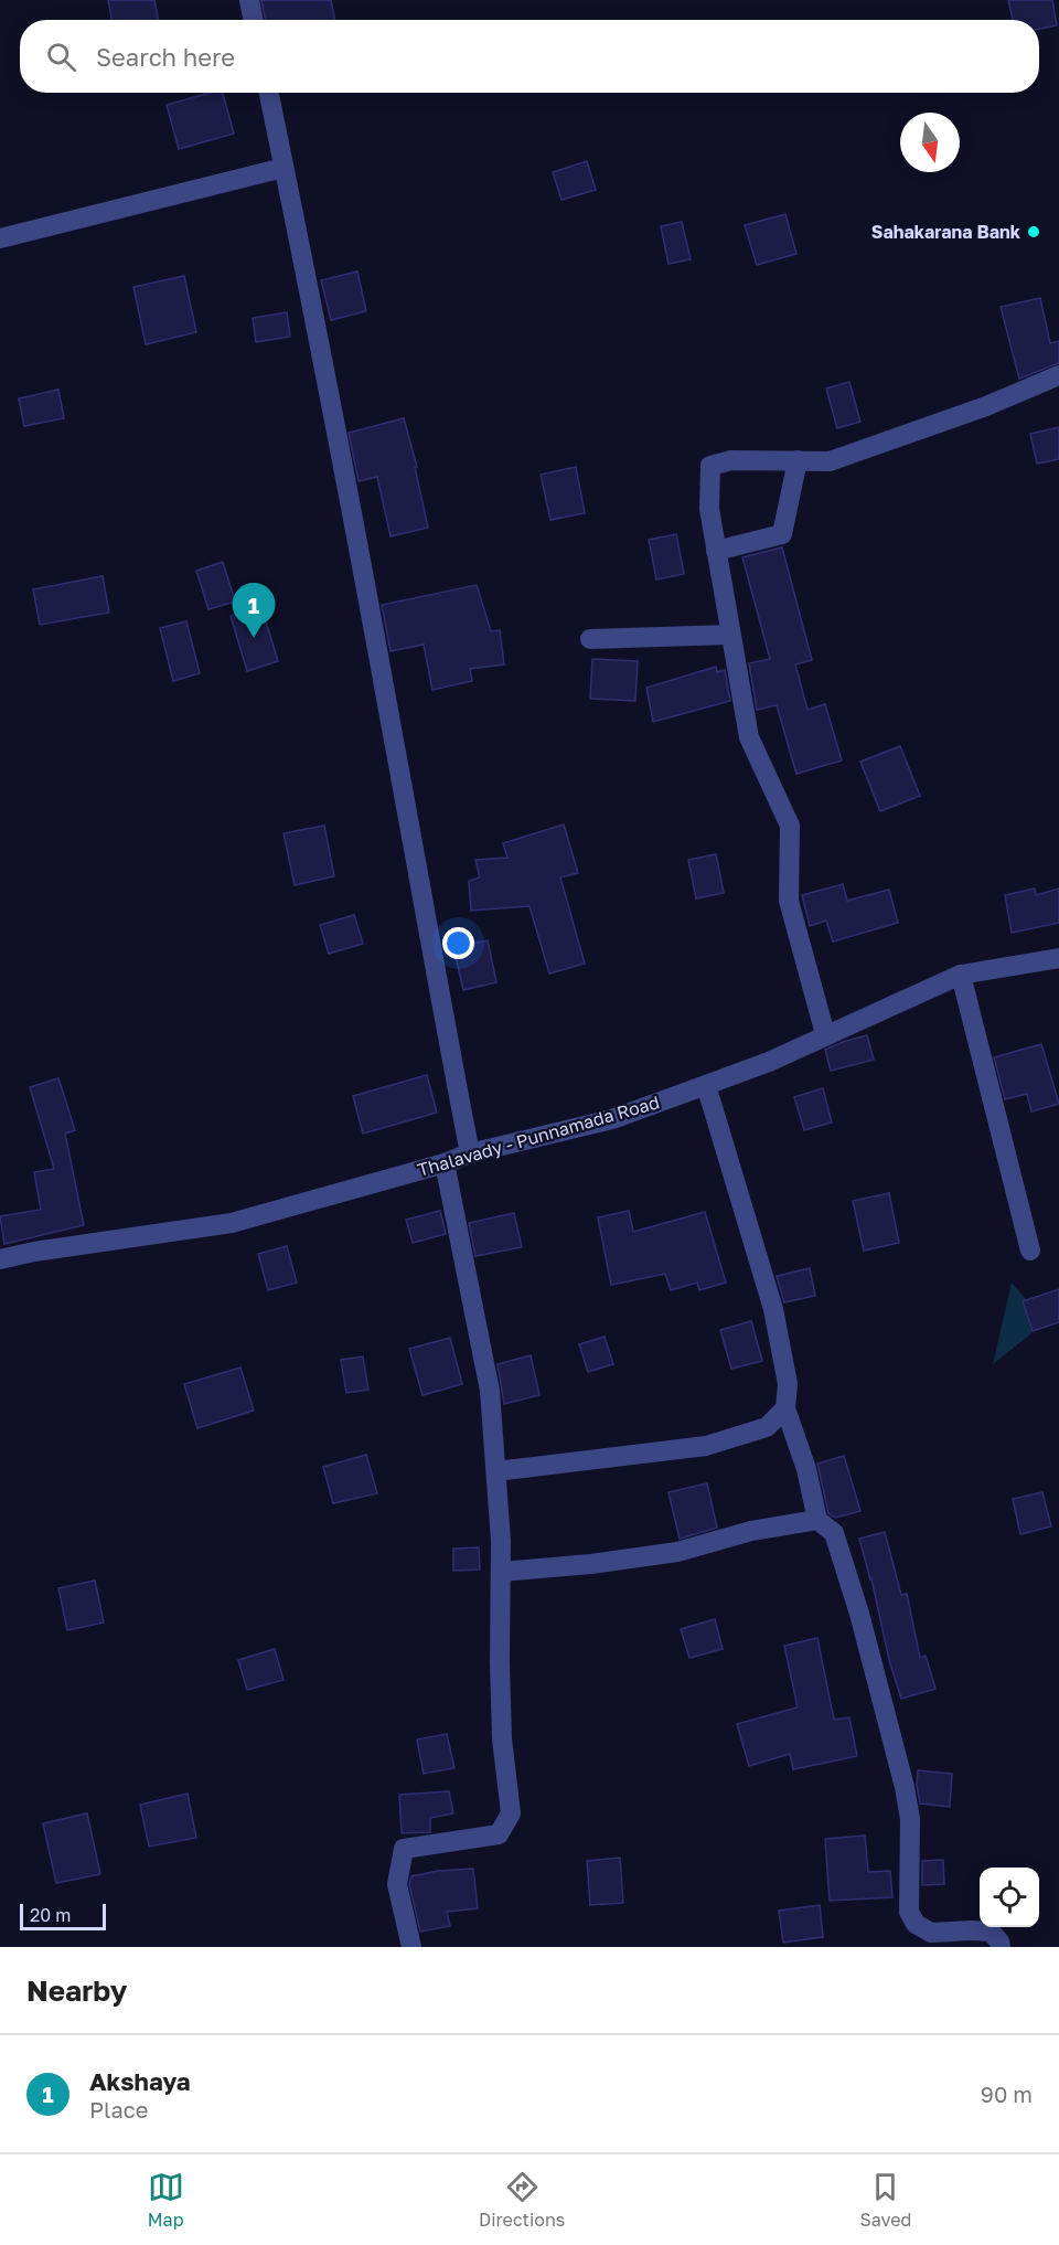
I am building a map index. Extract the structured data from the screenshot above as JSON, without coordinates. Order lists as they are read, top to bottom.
{
  "streets": {
    "street": ["Thalavady - Punnamada Road"]
  },
  "places": ["Sahakarana Bank"],
  "scale_bar": "20 m",
  "north": "bottom",
  "page": {
    "search": "Search here",
    "pins": "1",
    "scale": "20 m",
    "heading": "Nearby",
    "list": [
      {
        "mark": "1",
        "name": "Akshaya",
        "note": "Place",
        "value": "90 m"
      }
    ],
    "nav": ["Map", "Directions", "Saved"]
  }
}
